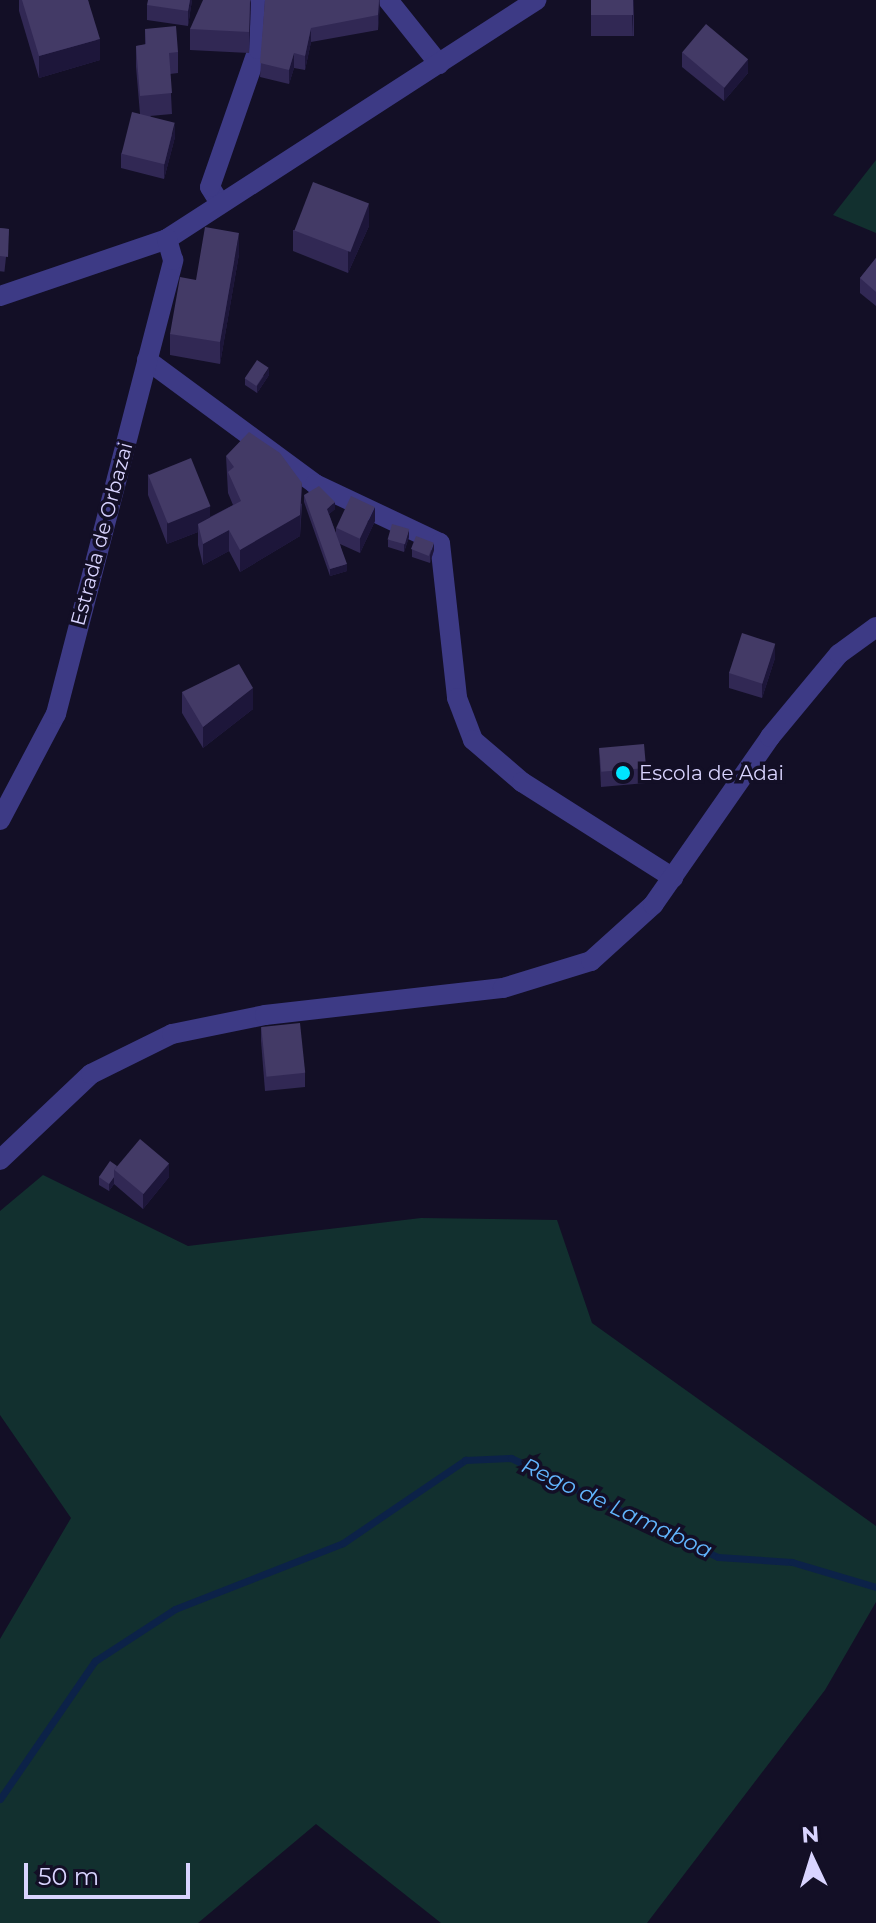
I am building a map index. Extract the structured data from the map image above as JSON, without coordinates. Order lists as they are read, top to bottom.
{
  "streets": {
    "street": ["Estrada de Orbazai"]
  },
  "water": ["Rego de Lamaboa"],
  "places": ["Escola de Adai"],
  "scale_bar": "50 m",
  "north": "top"
}
